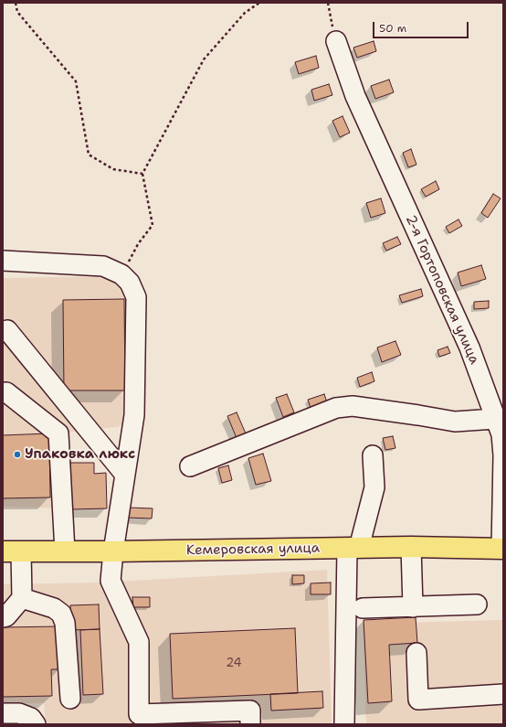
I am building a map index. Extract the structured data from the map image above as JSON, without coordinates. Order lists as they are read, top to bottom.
{
  "streets": {
    "main road": ["Кемеровская улица"],
    "street": ["2-я Гортоповская улица"]
  },
  "crossings": [
    ["2-я Гортоповская улица", "Кемеровская улица"]
  ],
  "places": ["Упаковка люкс"],
  "house_numbers": ["24"],
  "scale_bar": "50 m"
}
